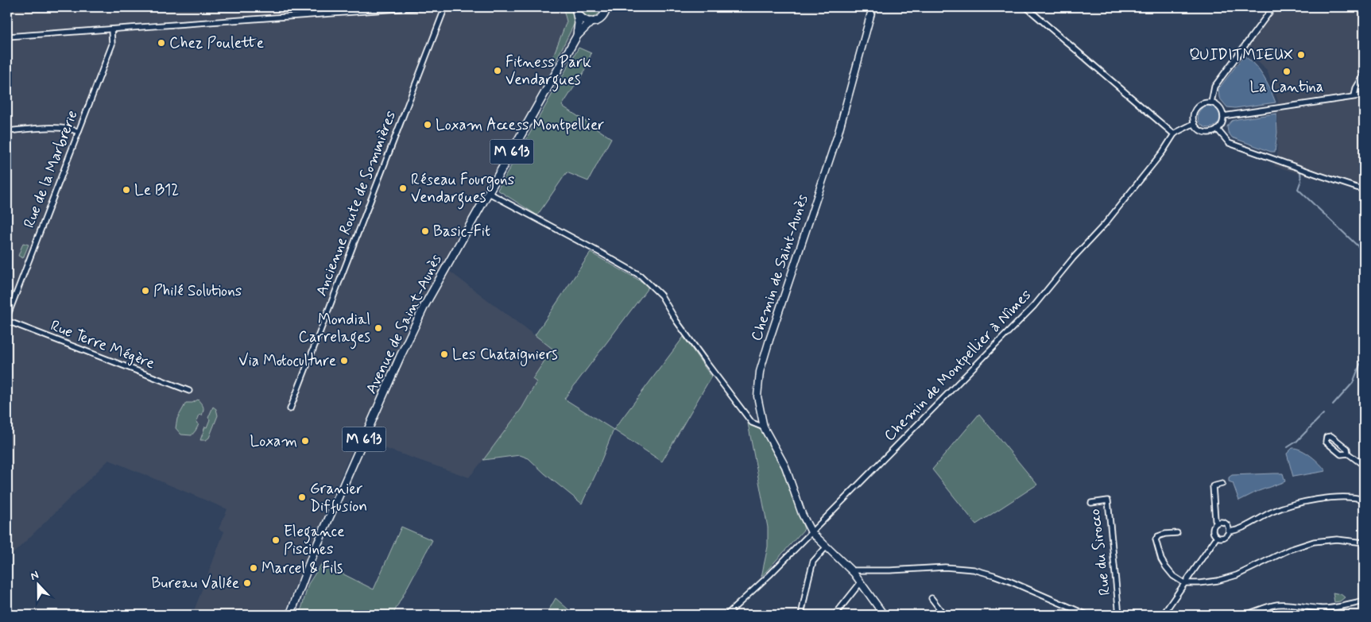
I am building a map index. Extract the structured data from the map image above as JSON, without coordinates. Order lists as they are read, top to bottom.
{
  "streets": {
    "main road": ["M 613", "Avenue de Saint-Aunès"],
    "street": [
      "Rue de la Marbrerie",
      "Ancienne Route de Sommières",
      "Chemin de Saint-Aunès",
      "Rue Terre Mégère",
      "Chemin de Montpellier à Nîmes",
      "Rue du Sirocco"
    ]
  },
  "crossings": [
    ["Chemin de Saint-Aunès", "Chemin de Montpellier à Nîmes"]
  ],
  "places": [
    "Chez Poulette",
    "QUIDITMIEUX",
    "Fitness Park Vendargues",
    "La Cantina",
    "Loxam Access Montpellier",
    "Réseau Fourgons Vendargues",
    "Le B12",
    "Basic-Fit",
    "Philé Solutions",
    "Mondial Carrelages",
    "Les Chataigniers",
    "Via Motoculture",
    "Loxam",
    "Granier Diffusion",
    "Elegance Piscines",
    "Marcel & Fils",
    "Bureau Vallée"
  ],
  "north": "top"
}
